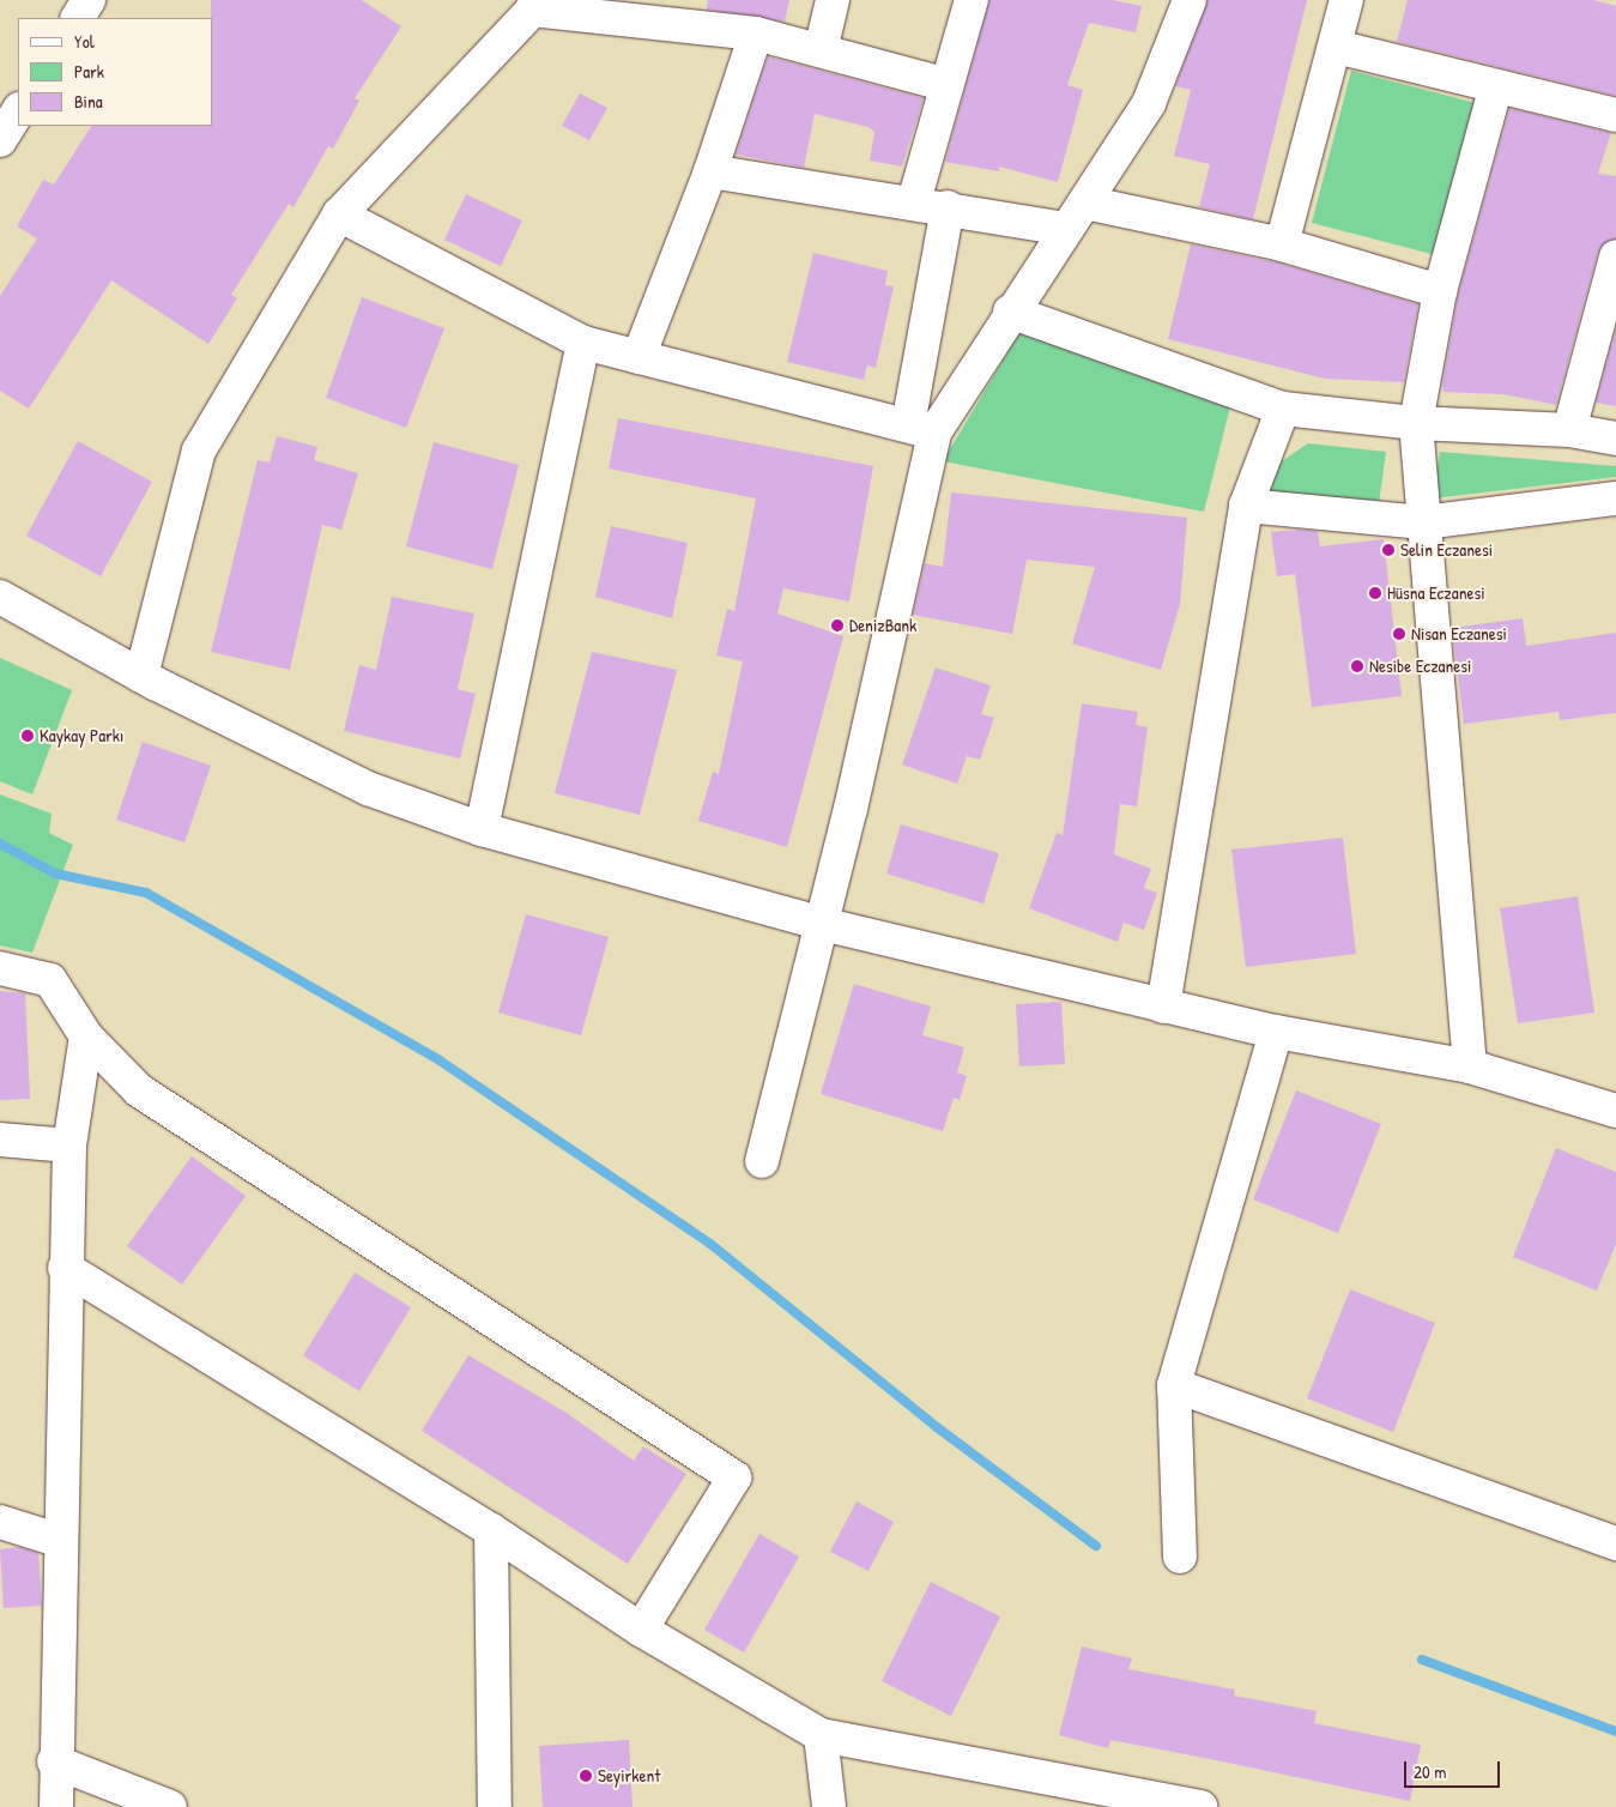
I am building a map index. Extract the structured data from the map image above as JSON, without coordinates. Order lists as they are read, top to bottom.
{
  "places": [
    "Selin Eczanesi",
    "Hüsna Eczanesi",
    "DenizBank",
    "Nisan Eczanesi",
    "Nesibe Eczanesi",
    "Kaykay Parkı",
    "Seyirkent"
  ],
  "legend": ["Yol", "Park", "Bina"],
  "scale_bar": "20 m"
}
